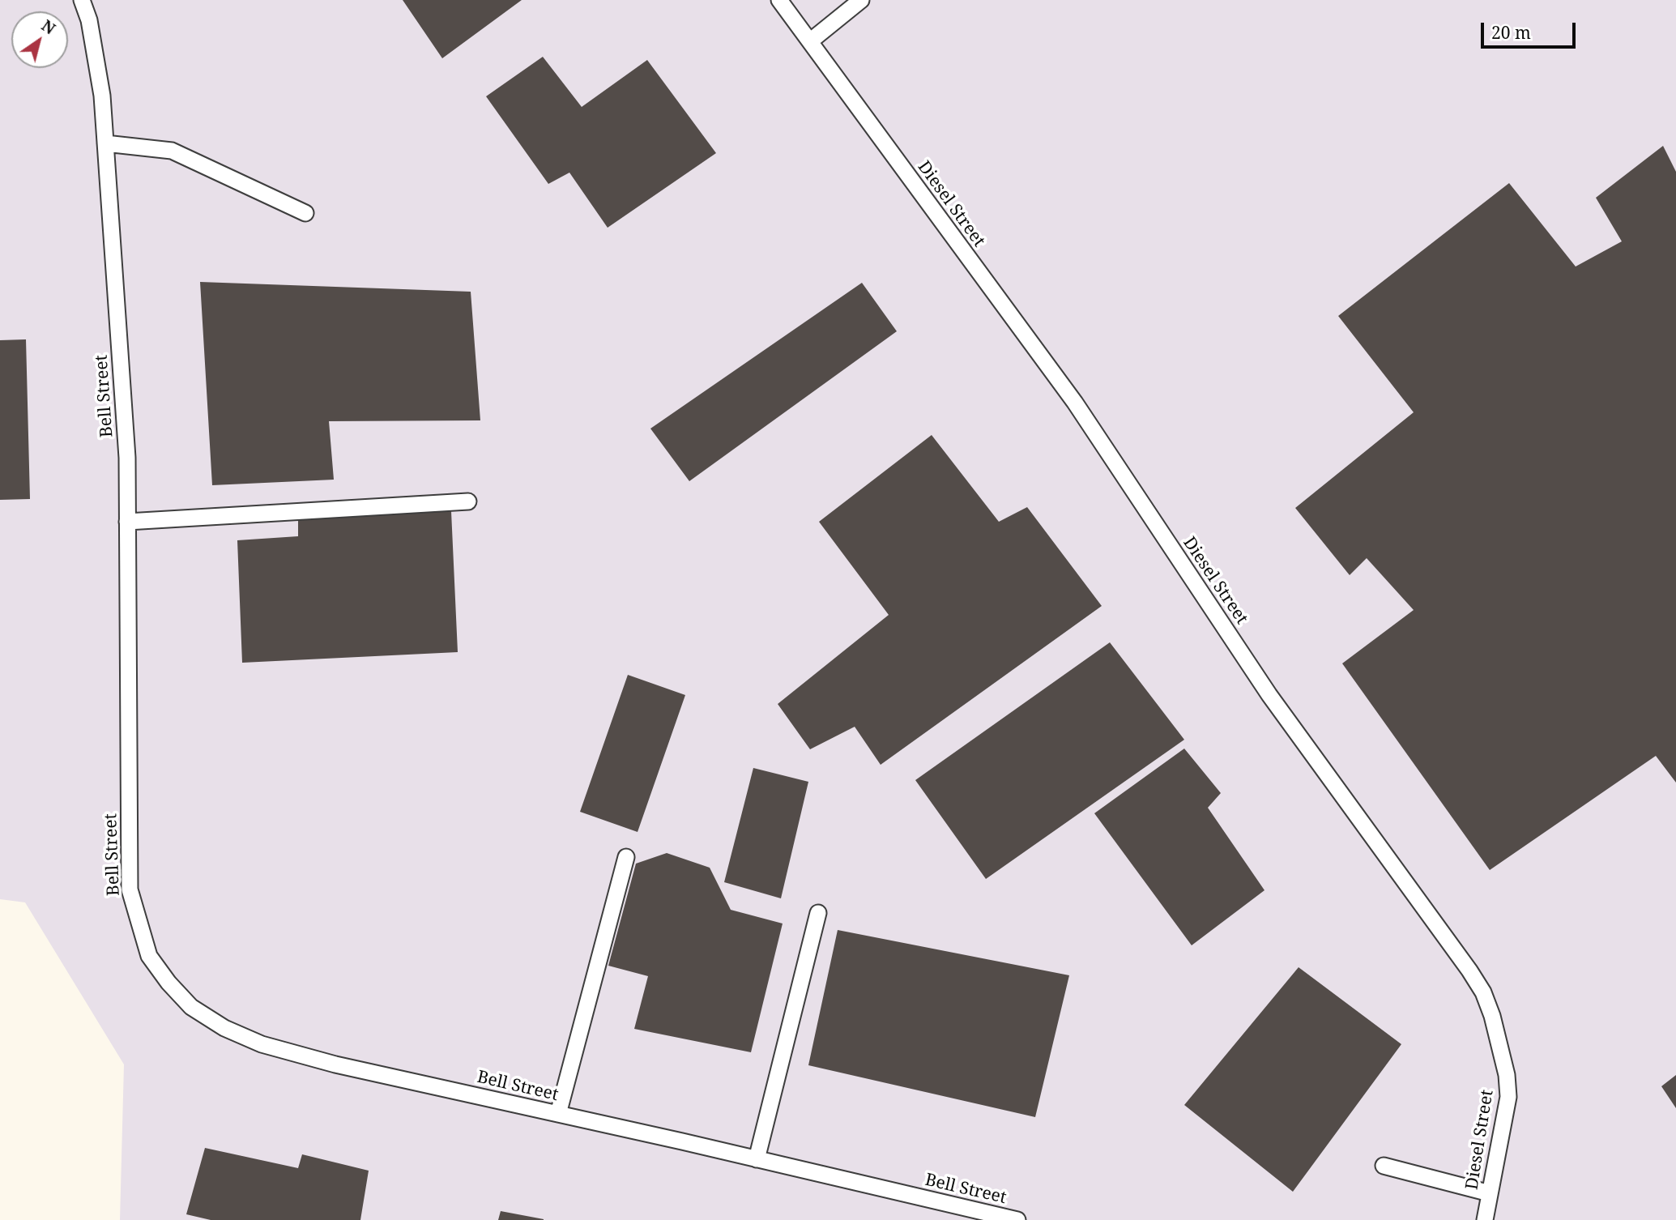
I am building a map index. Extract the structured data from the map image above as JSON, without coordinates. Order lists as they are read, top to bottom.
{
  "streets": {
    "lane": ["Diesel Street", "Bell Street"]
  },
  "scale_bar": "20 m",
  "north": "top right"
}
